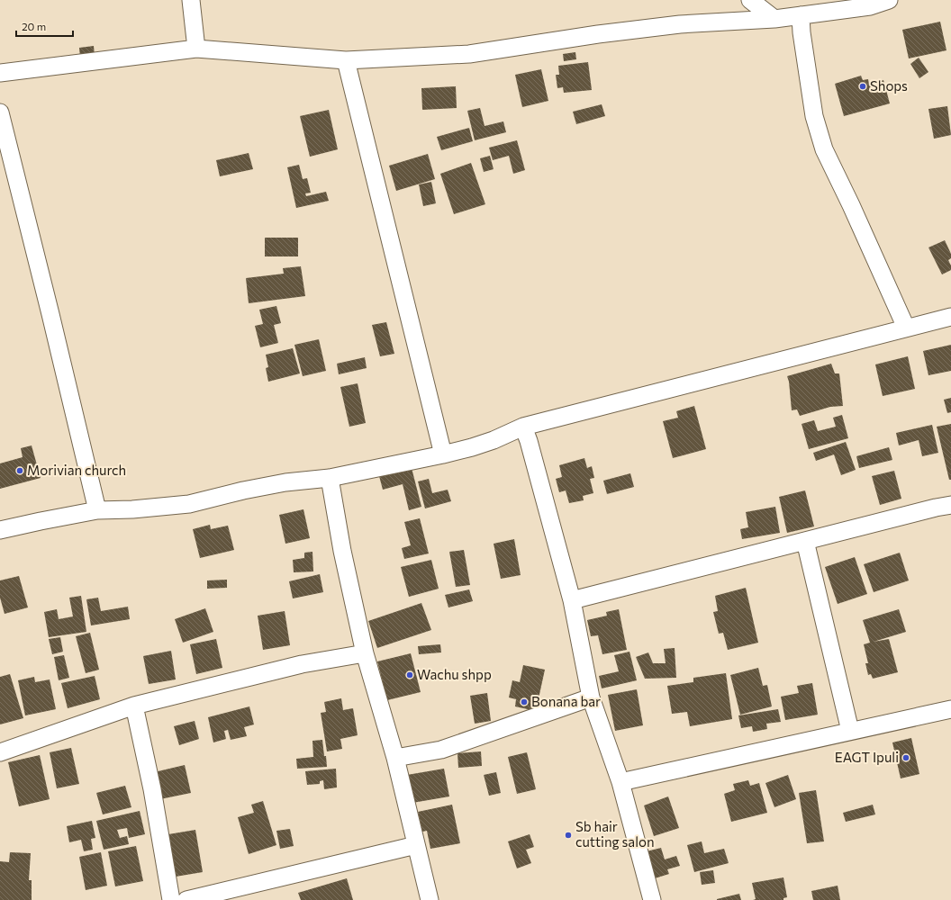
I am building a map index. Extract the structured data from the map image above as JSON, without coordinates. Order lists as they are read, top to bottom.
{
  "places": [
    "Shops",
    "Morivian church",
    "Wachu shpp",
    "Bonana bar",
    "EAGT Ipuli",
    "Sb hair cutting salon"
  ],
  "scale_bar": "20 m"
}
